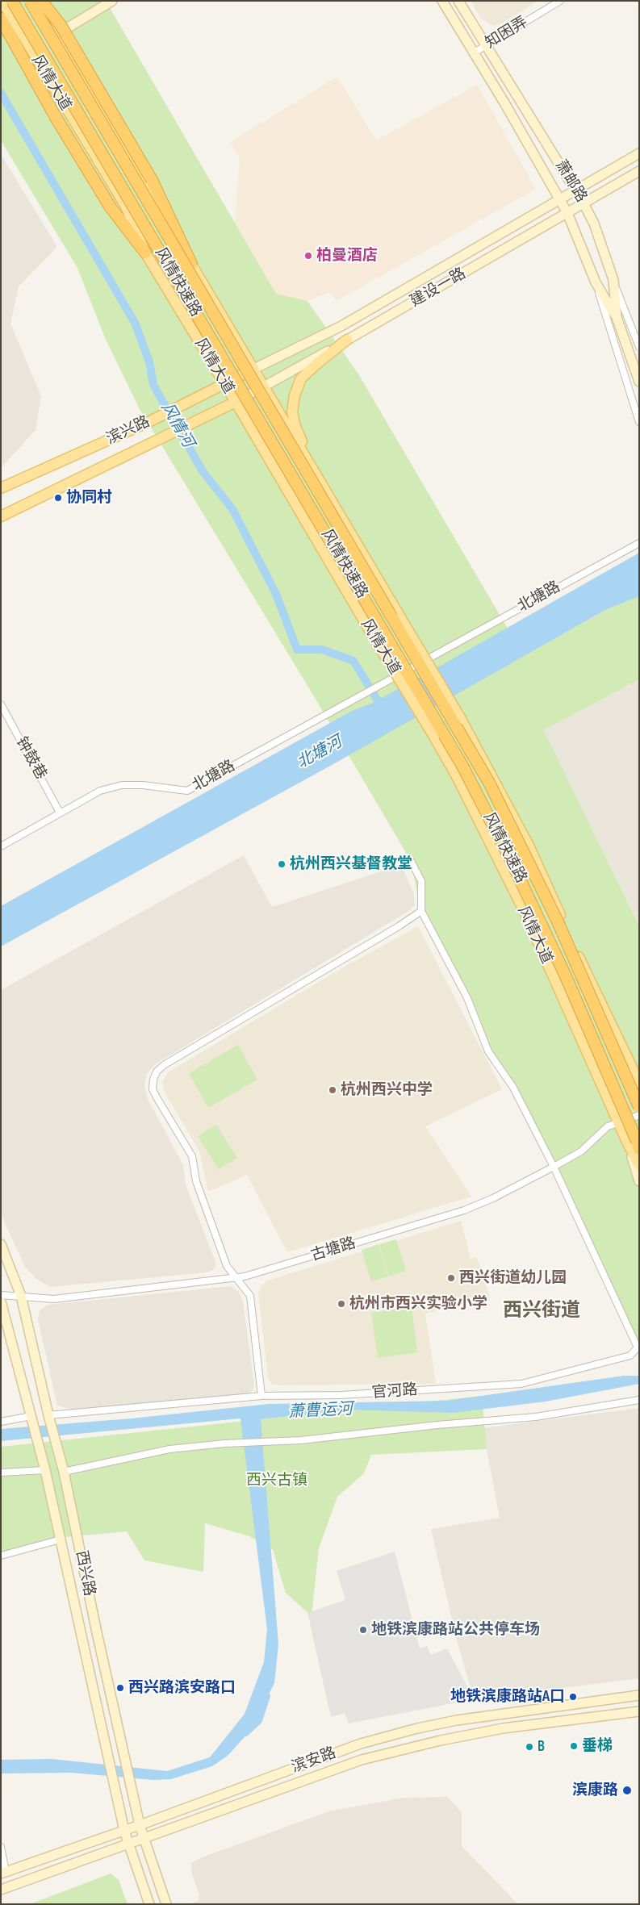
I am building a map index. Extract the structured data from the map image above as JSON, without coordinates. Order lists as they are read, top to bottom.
{
  "streets": {
    "highway": ["风情快速路"],
    "main road": [
      "风情大道",
      "萧邮路",
      "建设一路",
      "滨兴路",
      "西兴路",
      "滨安路"
    ],
    "street": [
      "知困弄",
      "北塘路",
      "钟鼓巷",
      "古塘路",
      "官河路"
    ]
  },
  "crossings": [
    ["知困弄", "萧邮路"],
    ["风情大道", "风情快速路"],
    ["风情大道", "建设一路"],
    ["风情大道", "滨兴路"],
    ["风情大道", "古塘路"],
    ["萧邮路", "建设一路"],
    ["建设一路", "滨兴路"],
    ["北塘路", "钟鼓巷"],
    ["古塘路", "官河路"],
    ["古塘路", "西兴路"],
    ["官河路", "西兴路"],
    ["西兴路", "滨安路"]
  ],
  "districts": ["西兴街道"],
  "water": ["风情河", "北塘河", "萧曹运河"],
  "parks": ["西兴古镇"],
  "places": [
    "柏曼酒店",
    "协同村",
    "杭州西兴基督教堂",
    "杭州西兴中学",
    "西兴街道幼儿园",
    "杭州市西兴实验小学",
    "地铁滨康路站公共停车场",
    "西兴路滨安路口",
    "地铁滨康路站A口",
    "垂梯",
    "B",
    "滨康路"
  ]
}
